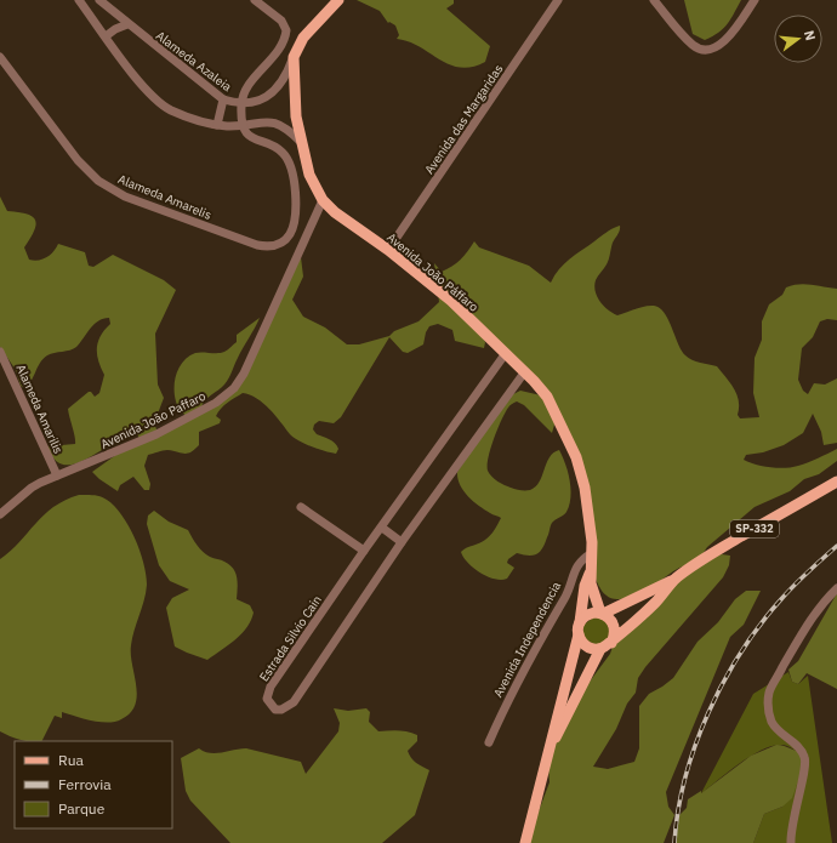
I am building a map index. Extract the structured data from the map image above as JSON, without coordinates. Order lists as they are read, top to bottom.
{
  "streets": {
    "main road": ["Avenida João Páffaro", "SP-332"],
    "street": [
      "Alameda Azaleia",
      "Avenida das Margaridas",
      "Alameda Amarelis",
      "Alameda Amarilis",
      "Avenida João Paffaro",
      "Estrada Silvio Cain",
      "Avenida Independencia"
    ]
  },
  "crossings": [
    ["Alameda Azaleia", "Avenida João Páffaro"],
    ["Avenida das Margaridas", "Avenida João Páffaro"],
    ["Avenida João Páffaro", "Avenida João Paffaro"],
    ["Avenida João Páffaro", "Estrada Silvio Cain"],
    ["Avenida João Páffaro", "Avenida Independencia"],
    ["Alameda Amarilis", "Avenida João Paffaro"]
  ],
  "legend": ["Rua", "Ferrovia", "Parque"],
  "north": "right"
}
